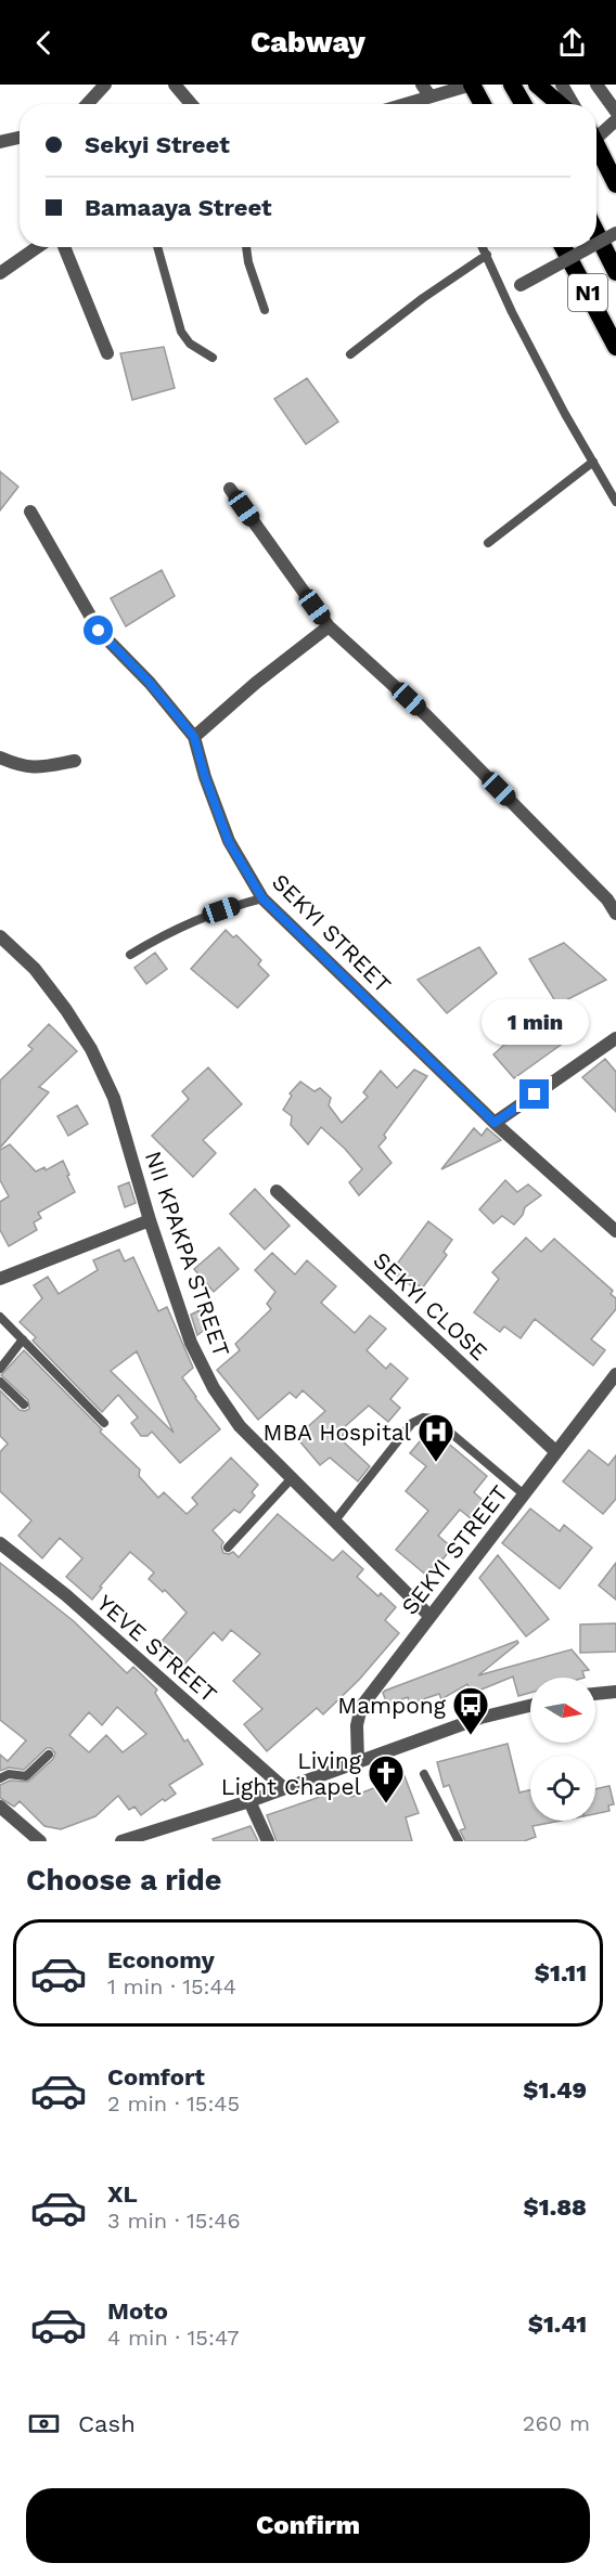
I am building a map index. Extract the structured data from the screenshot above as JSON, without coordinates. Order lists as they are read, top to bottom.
{
  "streets": {
    "highway": ["N1"],
    "street": [
      "SEKYI STREET",
      "NII KPAKPA STREET",
      "SEKYI CLOSE",
      "YEVE STREET"
    ]
  },
  "crossings": [
    ["SEKYI STREET", "NII KPAKPA STREET"],
    ["SEKYI STREET", "SEKYI CLOSE"]
  ],
  "places": {
    "hospital": ["MBA Hospital"],
    "bus stop": ["Mampong"],
    "church": ["Living Light Chapel"]
  },
  "north": "right",
  "page": {
    "header": "Cabway",
    "banner": ["Sekyi Street", "Bamaaya Street"],
    "bubble": "1 min",
    "heading": "Choose a ride",
    "list": [
      {
        "name": "Economy",
        "note": "1 min · 15:44",
        "value": "$1.11"
      },
      {
        "name": "Comfort",
        "note": "2 min · 15:45",
        "value": "$1.49"
      },
      {
        "name": "XL",
        "note": "3 min · 15:46",
        "value": "$1.88"
      },
      {
        "name": "Moto",
        "note": "4 min · 15:47",
        "value": "$1.41"
      }
    ],
    "pay": ["Cash", "260 m"],
    "buttons": "Confirm"
  }
}
